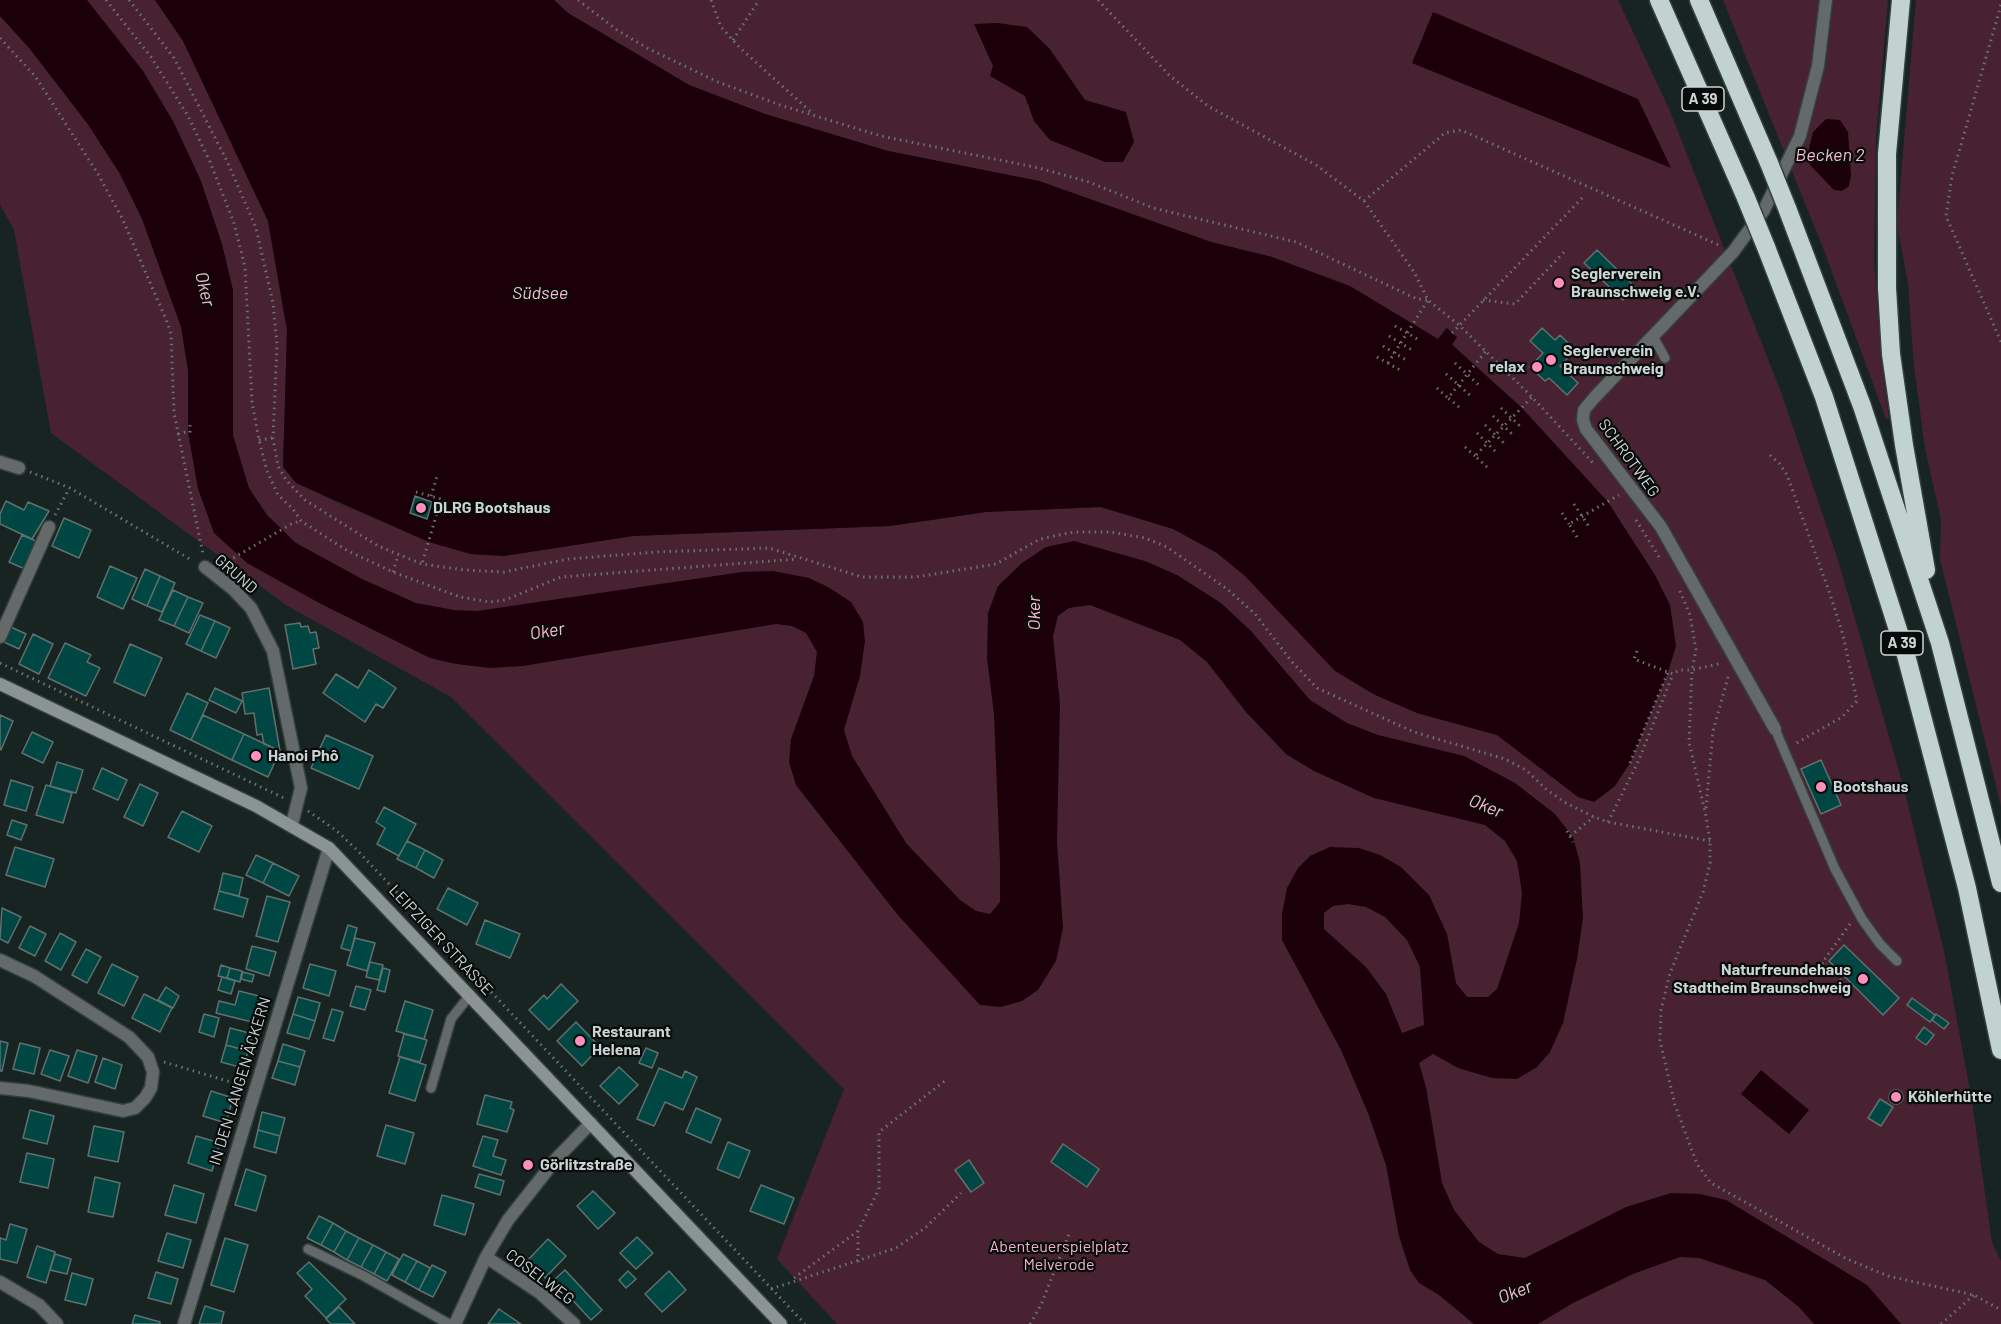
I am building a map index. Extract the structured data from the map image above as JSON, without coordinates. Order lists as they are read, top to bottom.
{
  "streets": {
    "highway": ["A 39"],
    "street": [
      "SCHROTWEG",
      "GRUND",
      "LEIPZIGER STRASSE",
      "IN DEN LANGEN ÄCKERN",
      "COSELWEG"
    ]
  },
  "crossings": [
    ["GRUND", "LEIPZIGER STRASSE"],
    ["LEIPZIGER STRASSE", "IN DEN LANGEN ÄCKERN"]
  ],
  "water": ["Becken 2", "Oker", "Südsee"],
  "parks": ["Abenteuerspielplatz Melverode"],
  "places": [
    "Seglerverein Braunschweig e.V.",
    "Seglerverein Braunschweig",
    "relax",
    "DLRG Bootshaus",
    "Hanoi Phô",
    "Bootshaus",
    "Naturfreundehaus Stadtheim Braunschweig",
    "Restaurant Helena",
    "Köhlerhütte",
    "Görlitzstraße"
  ]
}
